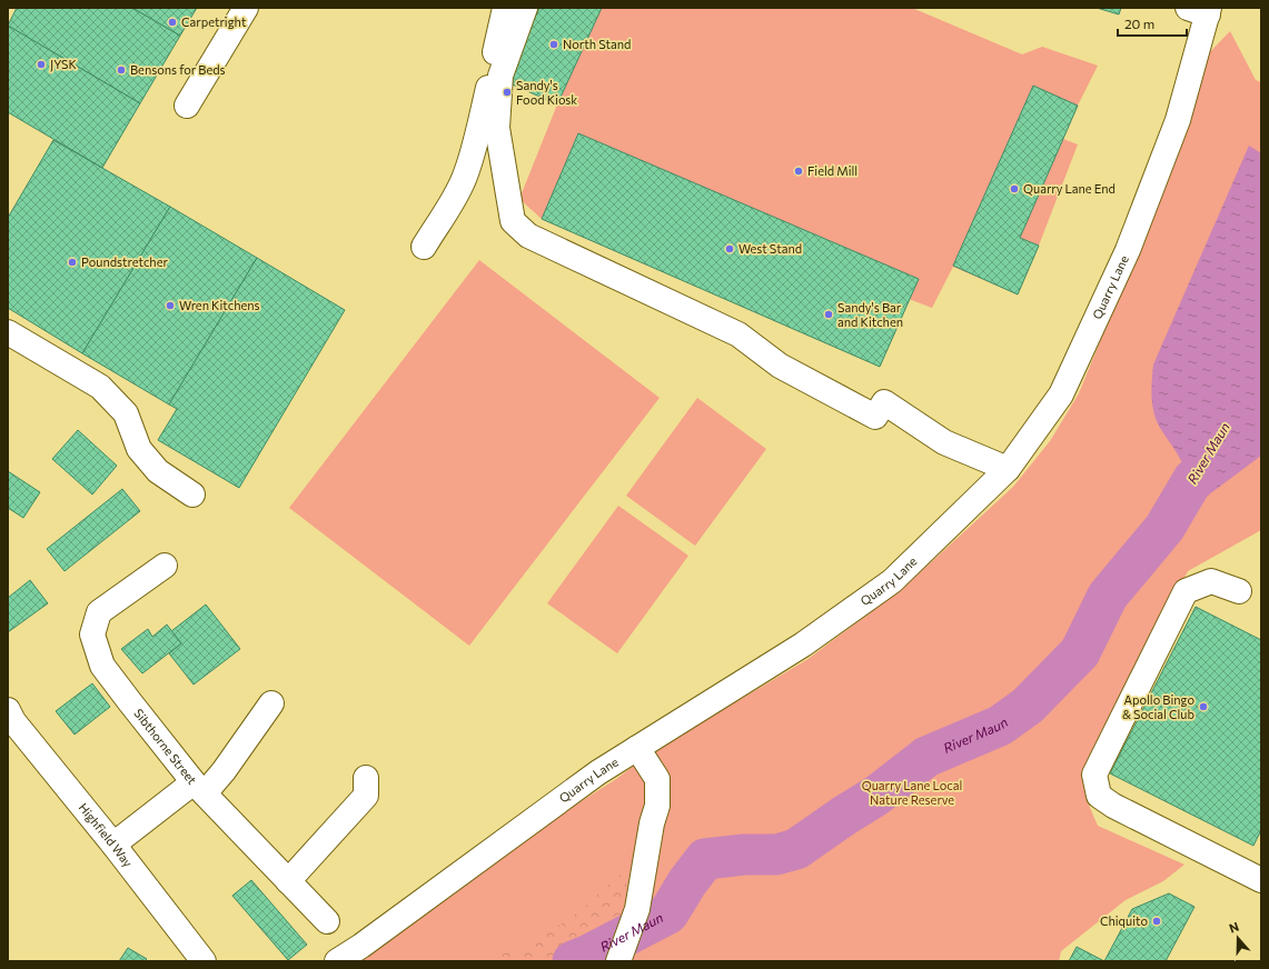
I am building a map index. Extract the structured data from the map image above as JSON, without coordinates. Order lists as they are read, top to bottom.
{
  "streets": {
    "street": ["Quarry Lane", "Sibthorne Street", "Highfield Way"]
  },
  "water": ["River Maun"],
  "parks": ["Quarry Lane Local Nature Reserve"],
  "places": [
    "Carpetright",
    "North Stand",
    "JYSK",
    "Bensons for Beds",
    "Sandy's Food Kiosk",
    "Field Mill",
    "Quarry Lane End",
    "West Stand",
    "Poundstretcher",
    "Wren Kitchens",
    "Sandy's Bar and Kitchen",
    "Apollo Bingo & Social Club",
    "Chiquito"
  ],
  "scale_bar": "20 m",
  "north": "top"
}
